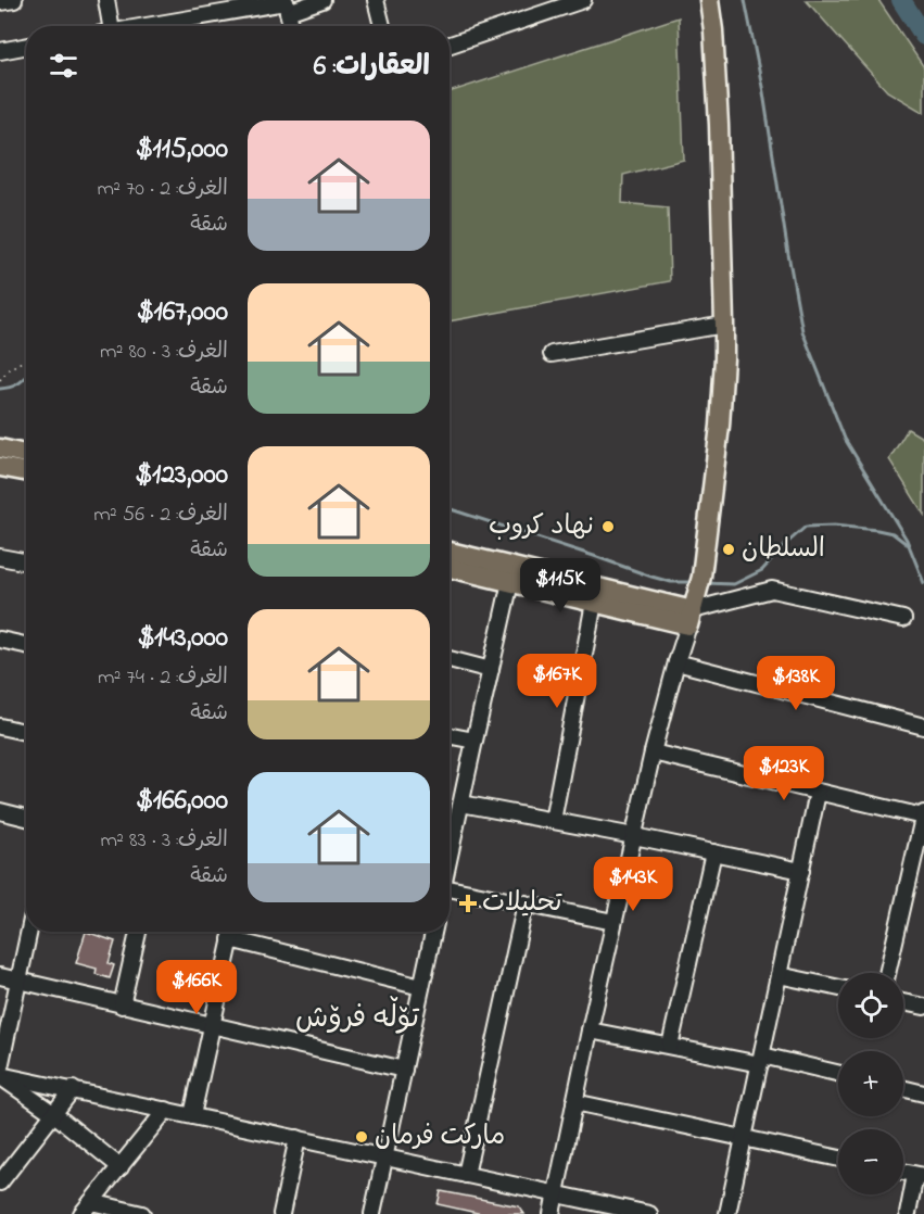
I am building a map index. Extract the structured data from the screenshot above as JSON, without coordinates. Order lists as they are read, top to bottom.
{
  "districts": ["تۆڵە فرۆش"],
  "places": {
    "other": ["نهاد كروب", "السلطان", "مارکت فرمان"],
    "health": ["تحلیلات"]
  },
  "page": {
    "heading": "العقارات: 6",
    "list": [
      {
        "name": "$115,000",
        "note": "الغرف: 2 · 70 m² · شقة"
      },
      {
        "name": "$167,000",
        "note": "الغرف: 3 · 80 m² · شقة"
      },
      {
        "name": "$123,000",
        "note": "الغرف: 2 · 56 m² · شقة"
      },
      {
        "name": "$143,000",
        "note": "الغرف: 2 · 74 m² · شقة"
      },
      {
        "name": "$166,000",
        "note": "الغرف: 3 · 83 m² · شقة"
      }
    ],
    "price": [
      "$115K",
      "$167K",
      "$138K",
      "$123K",
      "$143K",
      "$166K"
    ],
    "map_buttons": ["+", "−"]
  }
}
